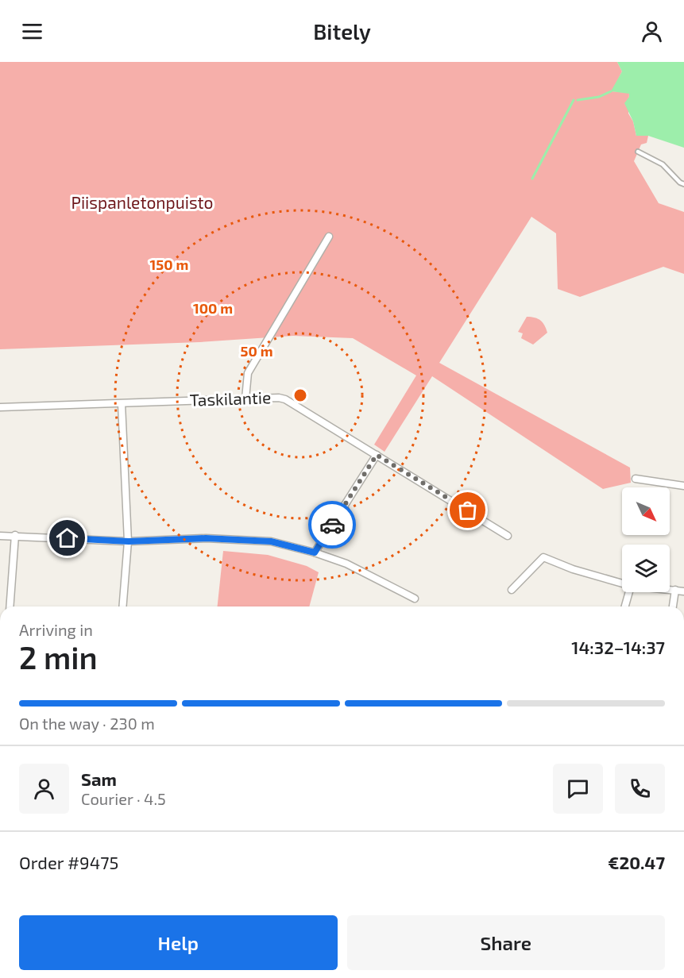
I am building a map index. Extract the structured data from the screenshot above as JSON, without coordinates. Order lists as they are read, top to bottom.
{
  "streets": {
    "street": ["Taskilantie"]
  },
  "parks": ["Piispanletonpuisto"],
  "north": "bottom right",
  "page": {
    "header": "Bitely",
    "heading": ["2 min", "Arriving in", "14:32–14:37"],
    "panel": [
      "Sam",
      "Courier · 4.5",
      "Order #9475",
      "€20.47"
    ],
    "bar": "On the way · 230 m",
    "buttons": ["Help", "Share"]
  },
  "rings": ["150 m", "100 m", "50 m"]
}
